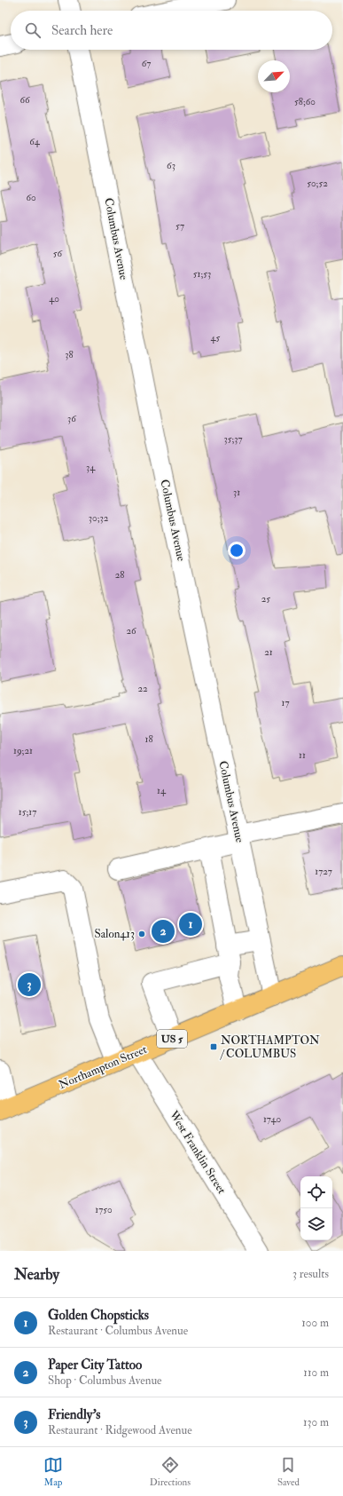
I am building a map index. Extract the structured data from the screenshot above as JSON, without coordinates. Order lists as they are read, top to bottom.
{
  "streets": {
    "main road": ["US 5", "Northampton Street"],
    "street": ["Columbus Avenue", "West Franklin Street"]
  },
  "crossings": [
    ["Columbus Avenue", "Northampton Street"],
    ["Northampton Street", "West Franklin Street"]
  ],
  "places": {
    "other": ["Salon413"],
    "transit": ["NORTHAMPTON / COLUMBUS"]
  },
  "house_numbers": [
    "67",
    "66",
    "58;60",
    "64",
    "63",
    "50;52",
    "60",
    "57",
    "56",
    "51;53",
    "40",
    "45",
    "38",
    "36",
    "35;37",
    "34",
    "31",
    "30;32",
    "28",
    "25",
    "26",
    "21",
    "22",
    "17",
    "18",
    "19;21",
    "11",
    "14",
    "15;17",
    "1727",
    "1740",
    "1750"
  ],
  "north": "top right",
  "page": {
    "search": "Search here",
    "pins": ["1", "2", "3"],
    "heading": ["Nearby", "3 results"],
    "list": [
      {
        "mark": "1",
        "name": "Golden Chopsticks",
        "note": "Restaurant · Columbus Avenue",
        "value": "100 m"
      },
      {
        "mark": "2",
        "name": "Paper City Tattoo",
        "note": "Shop · Columbus Avenue",
        "value": "110 m"
      },
      {
        "mark": "3",
        "name": "Friendly's",
        "note": "Restaurant · Ridgewood Avenue",
        "value": "130 m"
      }
    ],
    "nav": ["Map", "Directions", "Saved"]
  }
}
